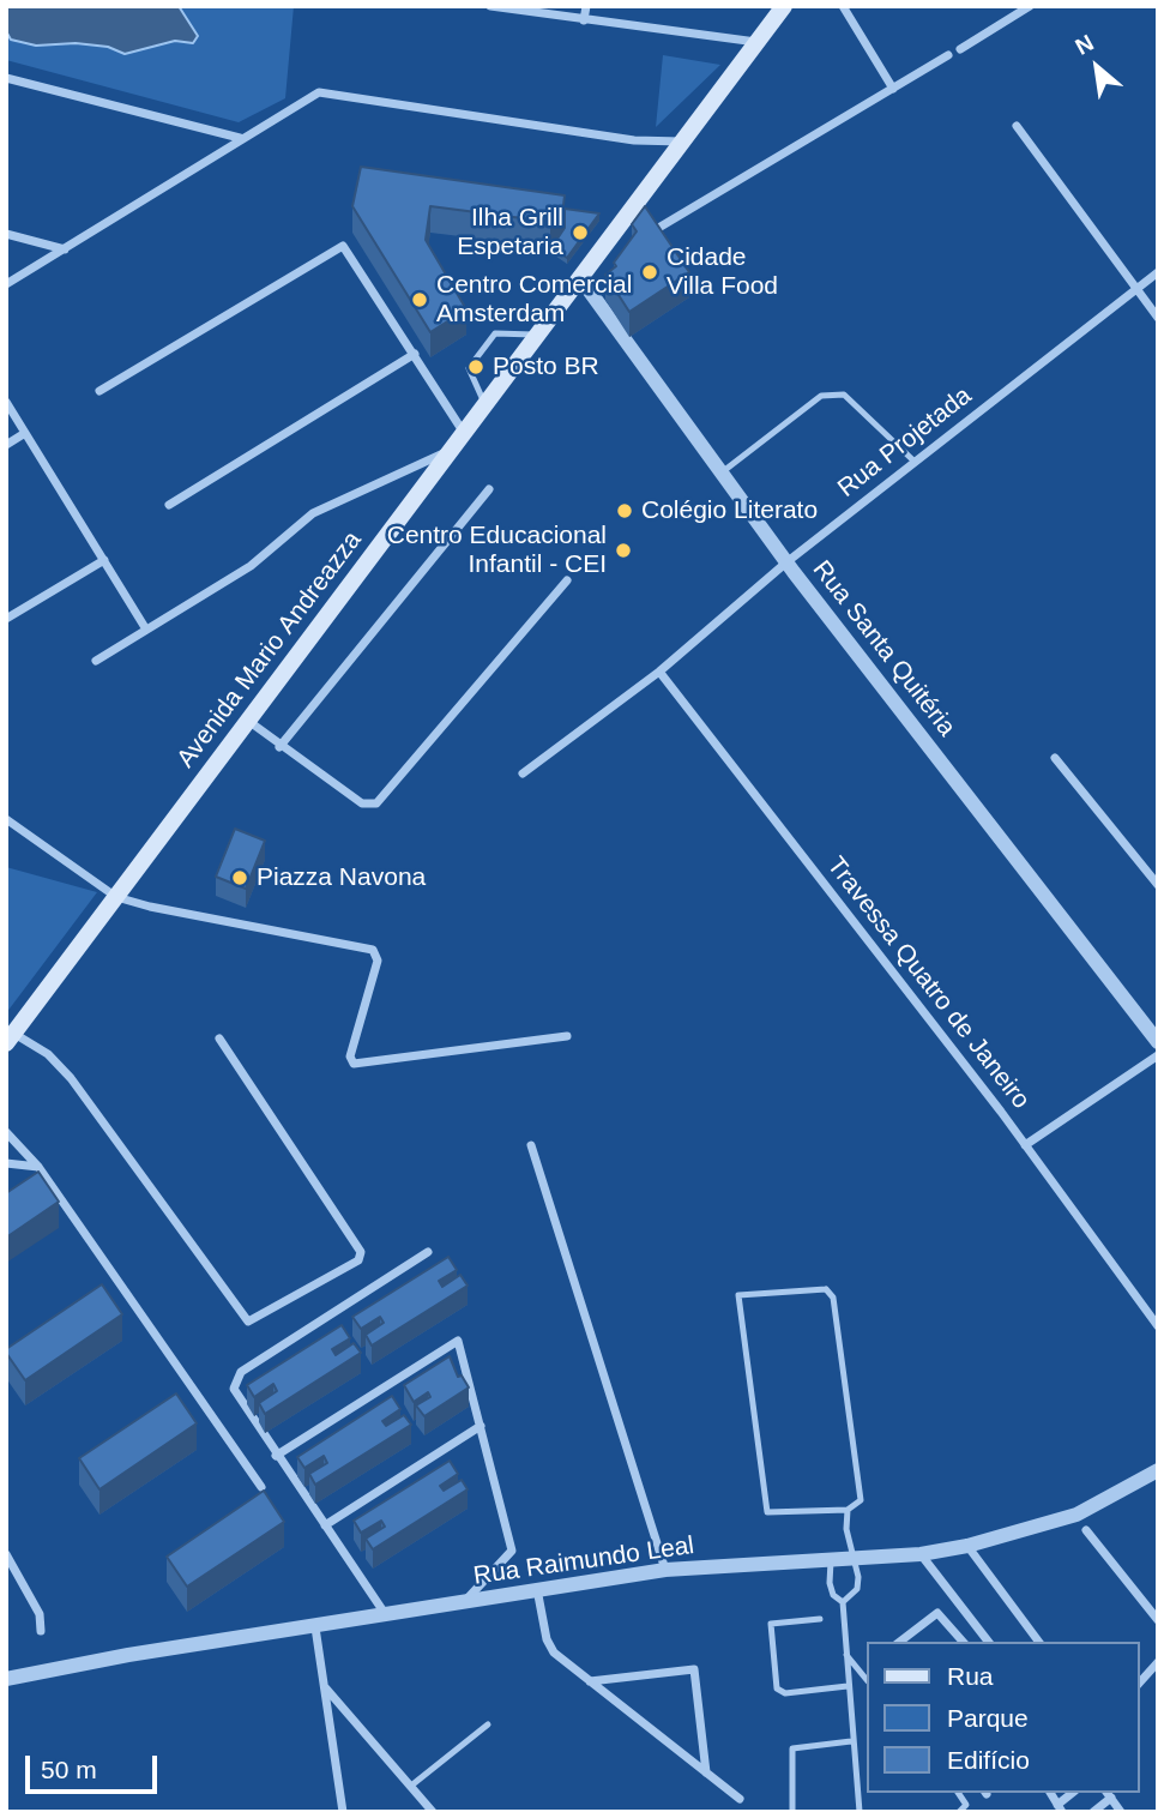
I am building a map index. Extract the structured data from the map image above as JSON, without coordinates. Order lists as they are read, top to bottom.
{
  "streets": {
    "main road": ["Avenida Mario Andreazza"],
    "street": [
      "Rua Projetada",
      "Rua Santa Quitéria",
      "Travessa Quatro de Janeiro",
      "Rua Raimundo Leal"
    ]
  },
  "crossings": [
    ["Rua Projetada", "Rua Santa Quitéria"],
    ["Rua Projetada", "Travessa Quatro de Janeiro"],
    ["Rua Santa Quitéria", "Avenida Mario Andreazza"]
  ],
  "places": [
    "Ilha Grill Espetaria",
    "Cidade Villa Food",
    "Centro Comercial Amsterdam",
    "Posto BR",
    "Colégio Literato",
    "Centro Educacional Infantil - CEI",
    "Piazza Navona"
  ],
  "legend": ["Rua", "Parque", "Edifício"],
  "scale_bar": "50 m",
  "north": "top left"
}
